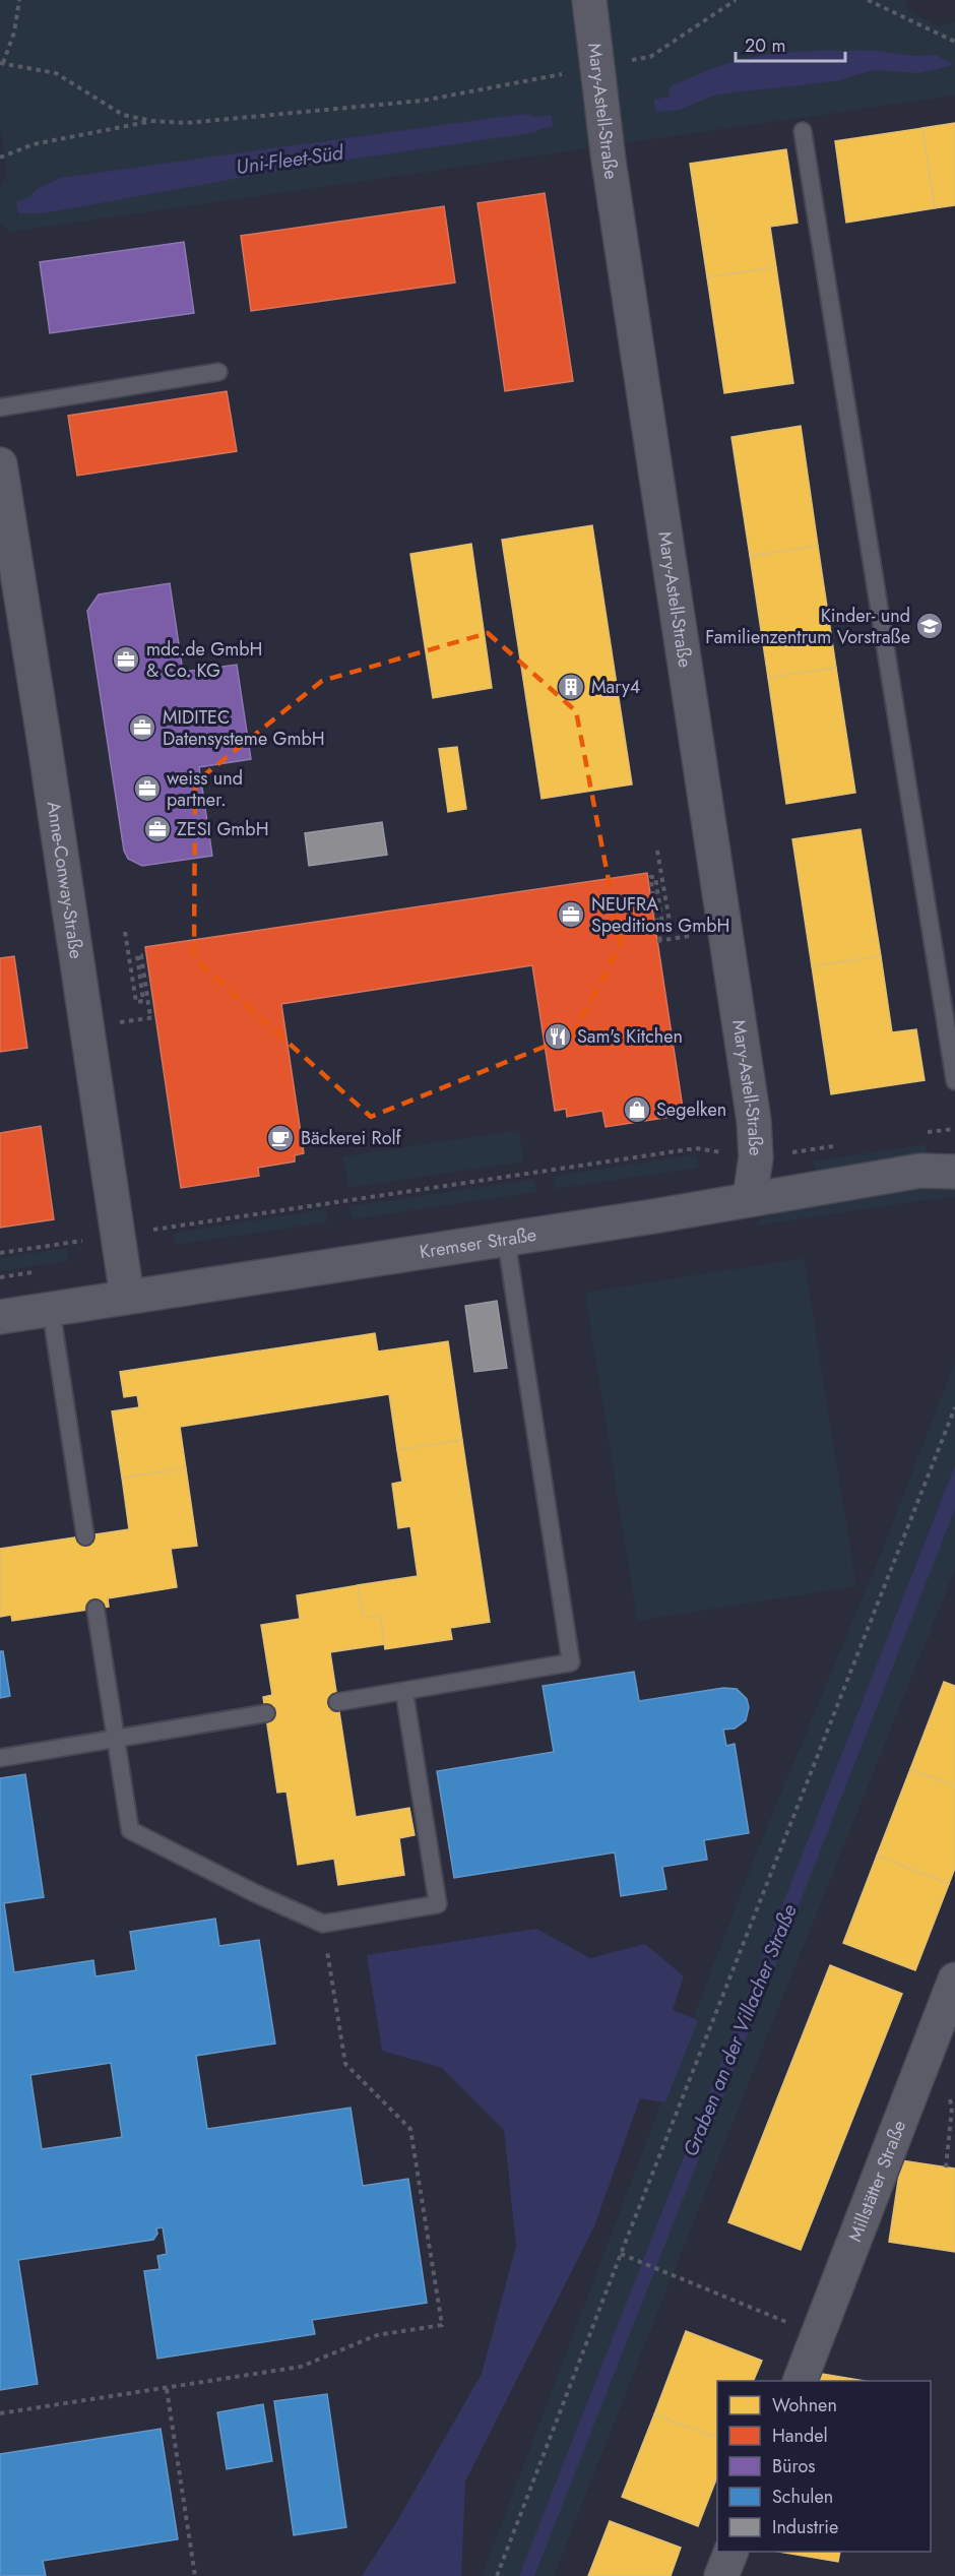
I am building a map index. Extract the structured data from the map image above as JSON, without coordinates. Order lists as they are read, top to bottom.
{
  "streets": {
    "street": [
      "Mary-Astell-Straße",
      "Anne-Conway-Straße",
      "Kremser Straße",
      "Millstätter Straße"
    ]
  },
  "crossings": [
    ["Mary-Astell-Straße", "Kremser Straße"],
    ["Anne-Conway-Straße", "Kremser Straße"]
  ],
  "water": ["Uni-Fleet-Süd", "Graben an der Villacher Straße"],
  "places": {
    "school or university": ["Kinder- und Familienzentrum Vorstraße"],
    "office": [
      "mdc.de GmbH & Co. KG",
      "MIDITEC Datensysteme GmbH",
      "weiss und partner.",
      "ZESI GmbH",
      "NEUFRA Speditions GmbH"
    ],
    "building": ["Mary4"],
    "restaurant": ["Sam's Kitchen"],
    "shop": ["Segelken"],
    "cafe": ["Bäckerei Rolf"]
  },
  "legend": [
    "Wohnen",
    "Handel",
    "Büros",
    "Schulen",
    "Industrie"
  ],
  "scale_bar": "20 m"
}
